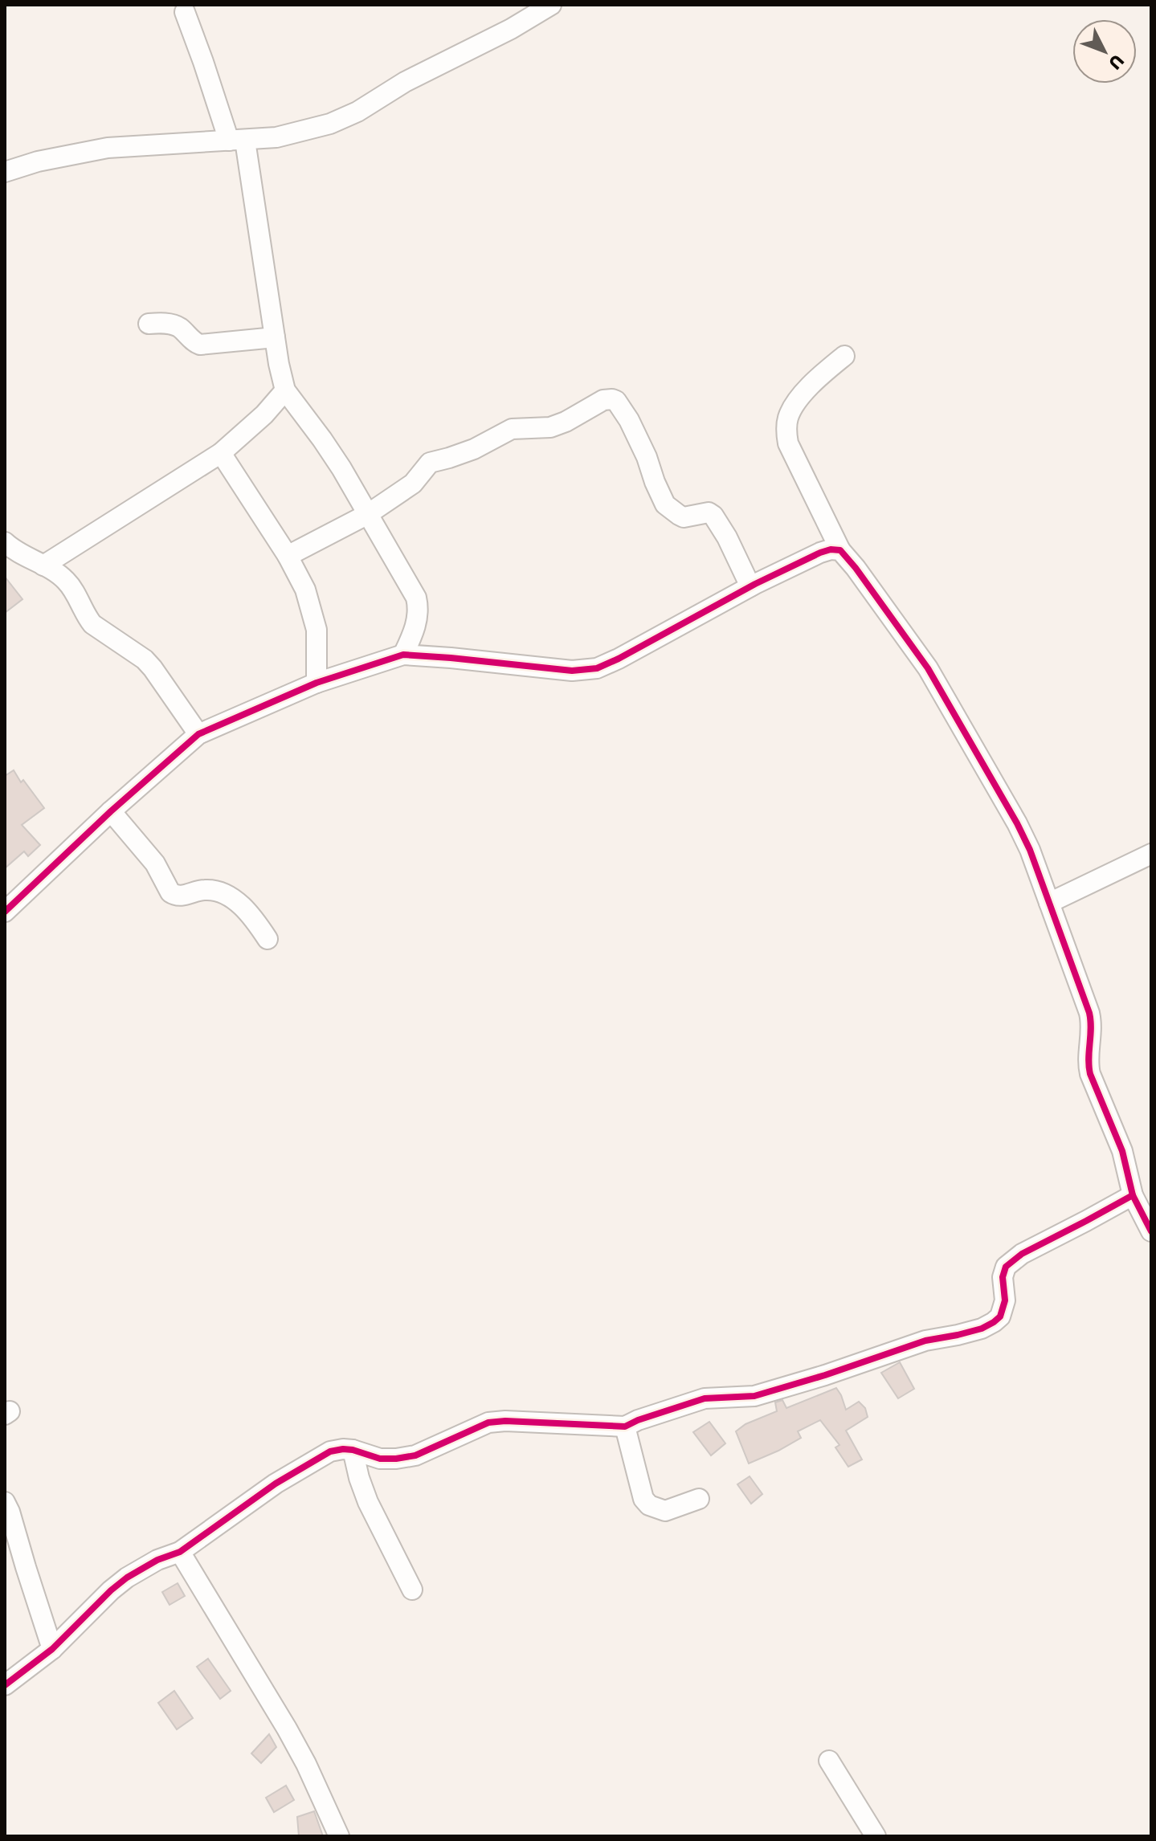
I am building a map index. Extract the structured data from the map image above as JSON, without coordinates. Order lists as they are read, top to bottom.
{
  "north": "bottom right"
}
